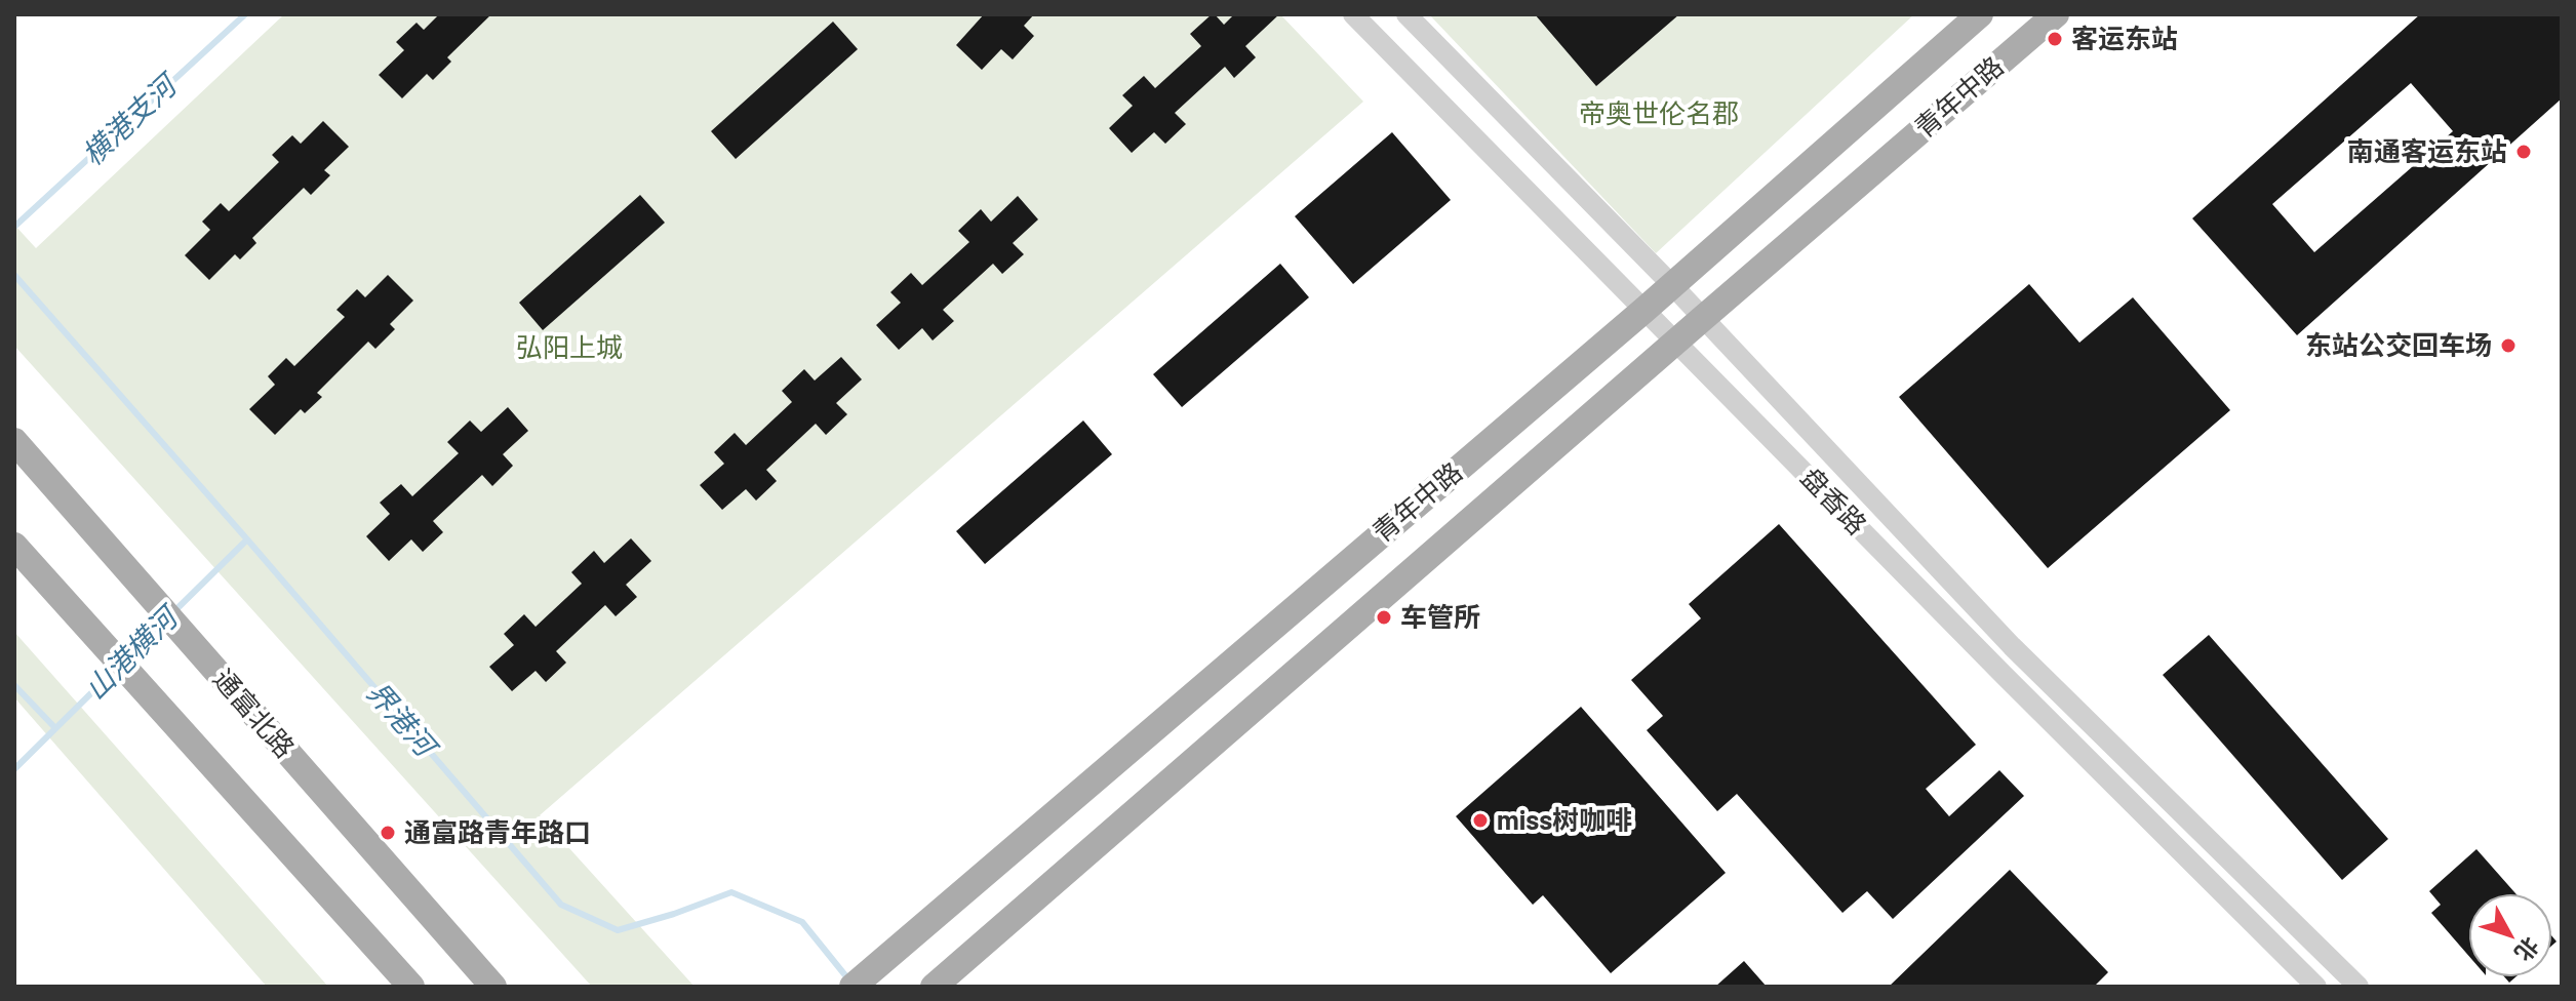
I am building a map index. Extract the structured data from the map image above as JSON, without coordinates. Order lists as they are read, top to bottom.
{
  "streets": {
    "main road": ["青年中路", "通富北路"],
    "street": ["盘香路"]
  },
  "crossings": [
    ["青年中路", "盘香路"]
  ],
  "water": ["横港支河", "山港横河", "界港河"],
  "parks": ["帝奥世伦名郡", "弘阳上城"],
  "places": [
    "客运东站",
    "南通客运东站",
    "东站公交回车场",
    "车管所",
    "miss树咖啡",
    "通富路青年路口"
  ],
  "north": "bottom right"
}
